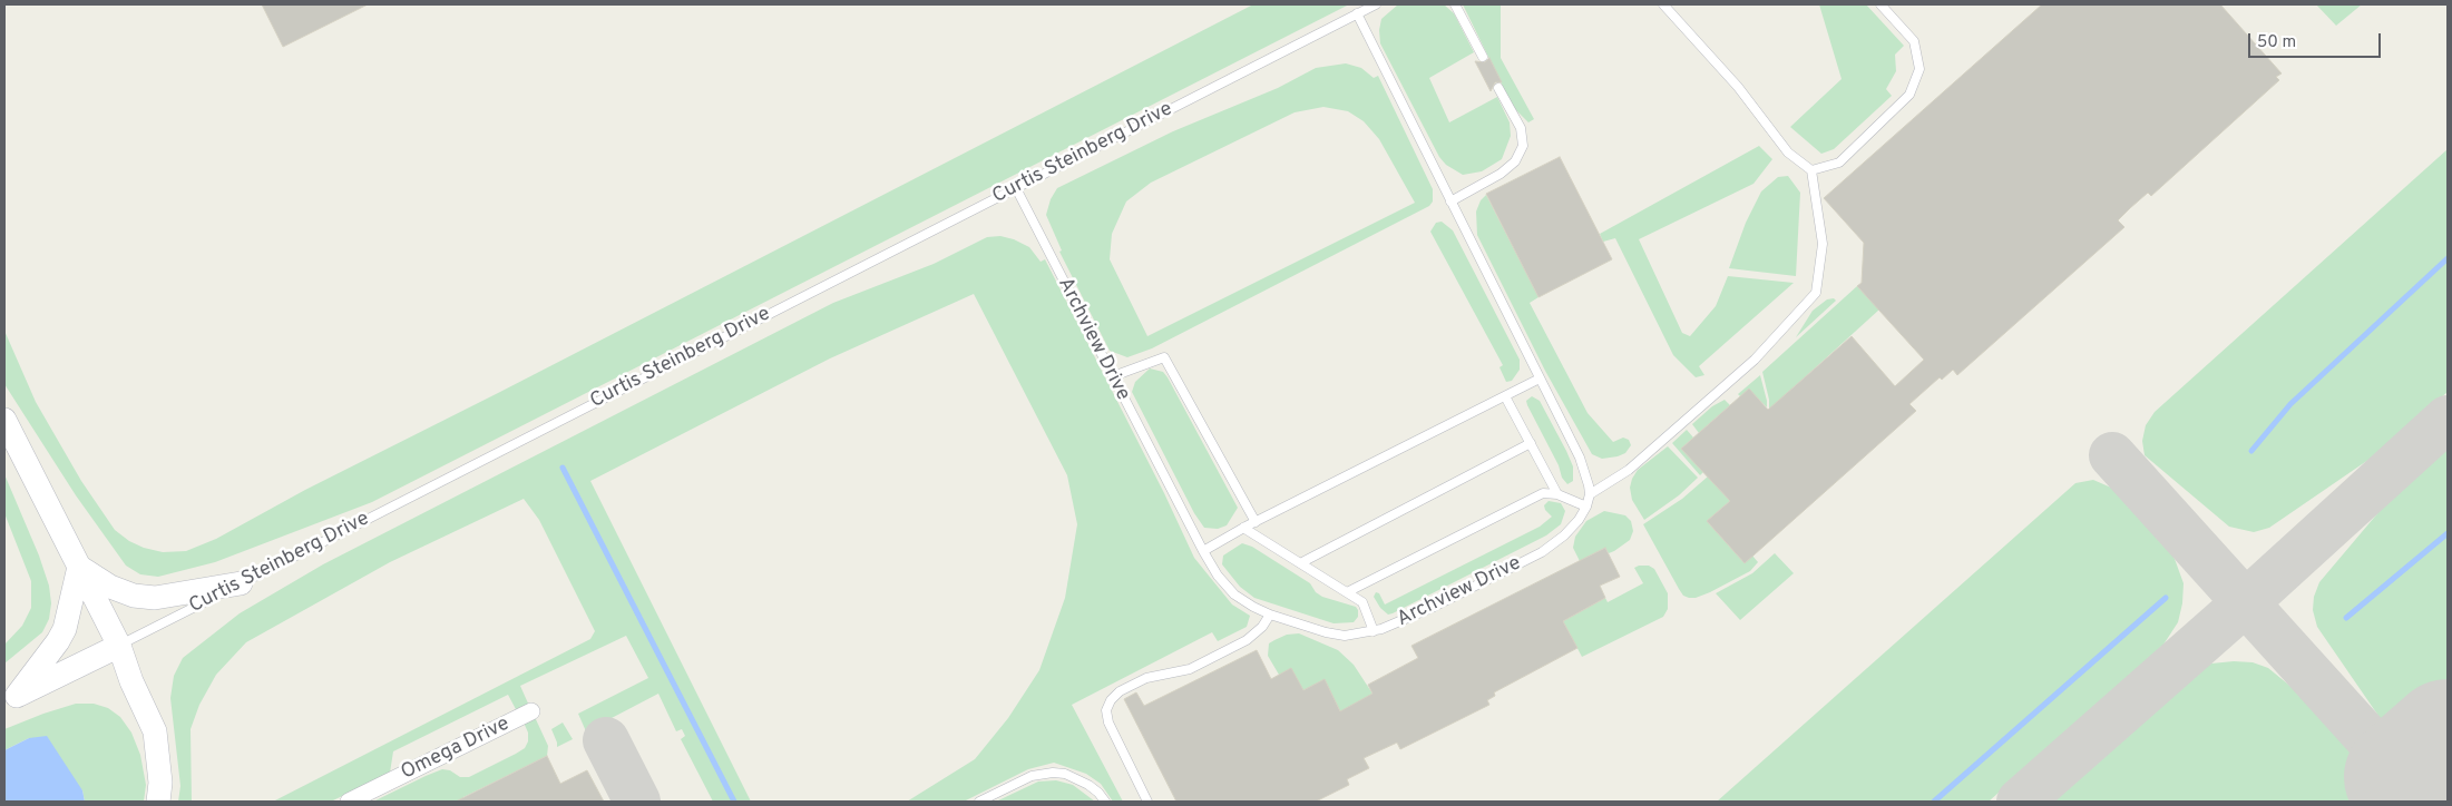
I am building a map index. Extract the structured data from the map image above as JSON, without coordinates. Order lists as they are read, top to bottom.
{
  "streets": {
    "street": ["Curtis Steinberg Drive", "Omega Drive"],
    "lane": ["Archview Drive"]
  },
  "crossings": [
    ["Curtis Steinberg Drive", "Archview Drive"]
  ],
  "scale_bar": "50 m"
}
